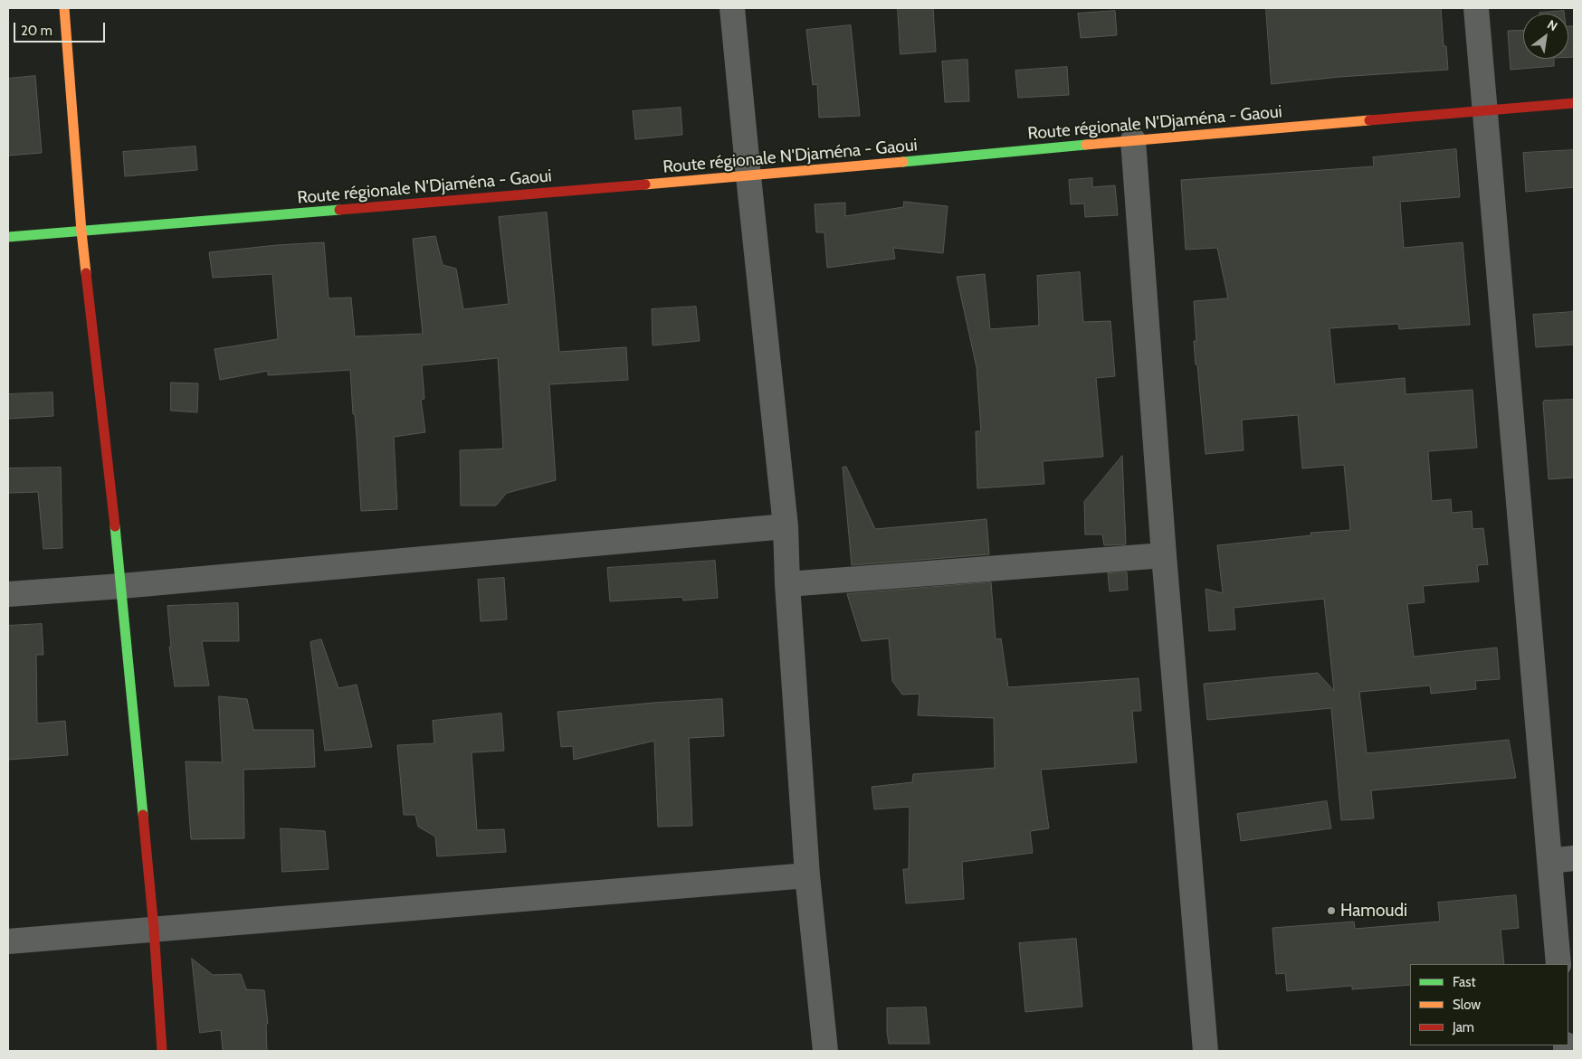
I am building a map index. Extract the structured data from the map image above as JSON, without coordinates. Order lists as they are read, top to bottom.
{
  "streets": {
    "street": ["Route régionale N'Djaména - Gaoui"]
  },
  "places": ["Hamoudi"],
  "legend": ["Fast", "Slow", "Jam"],
  "scale_bar": "20 m",
  "north": "top right"
}
